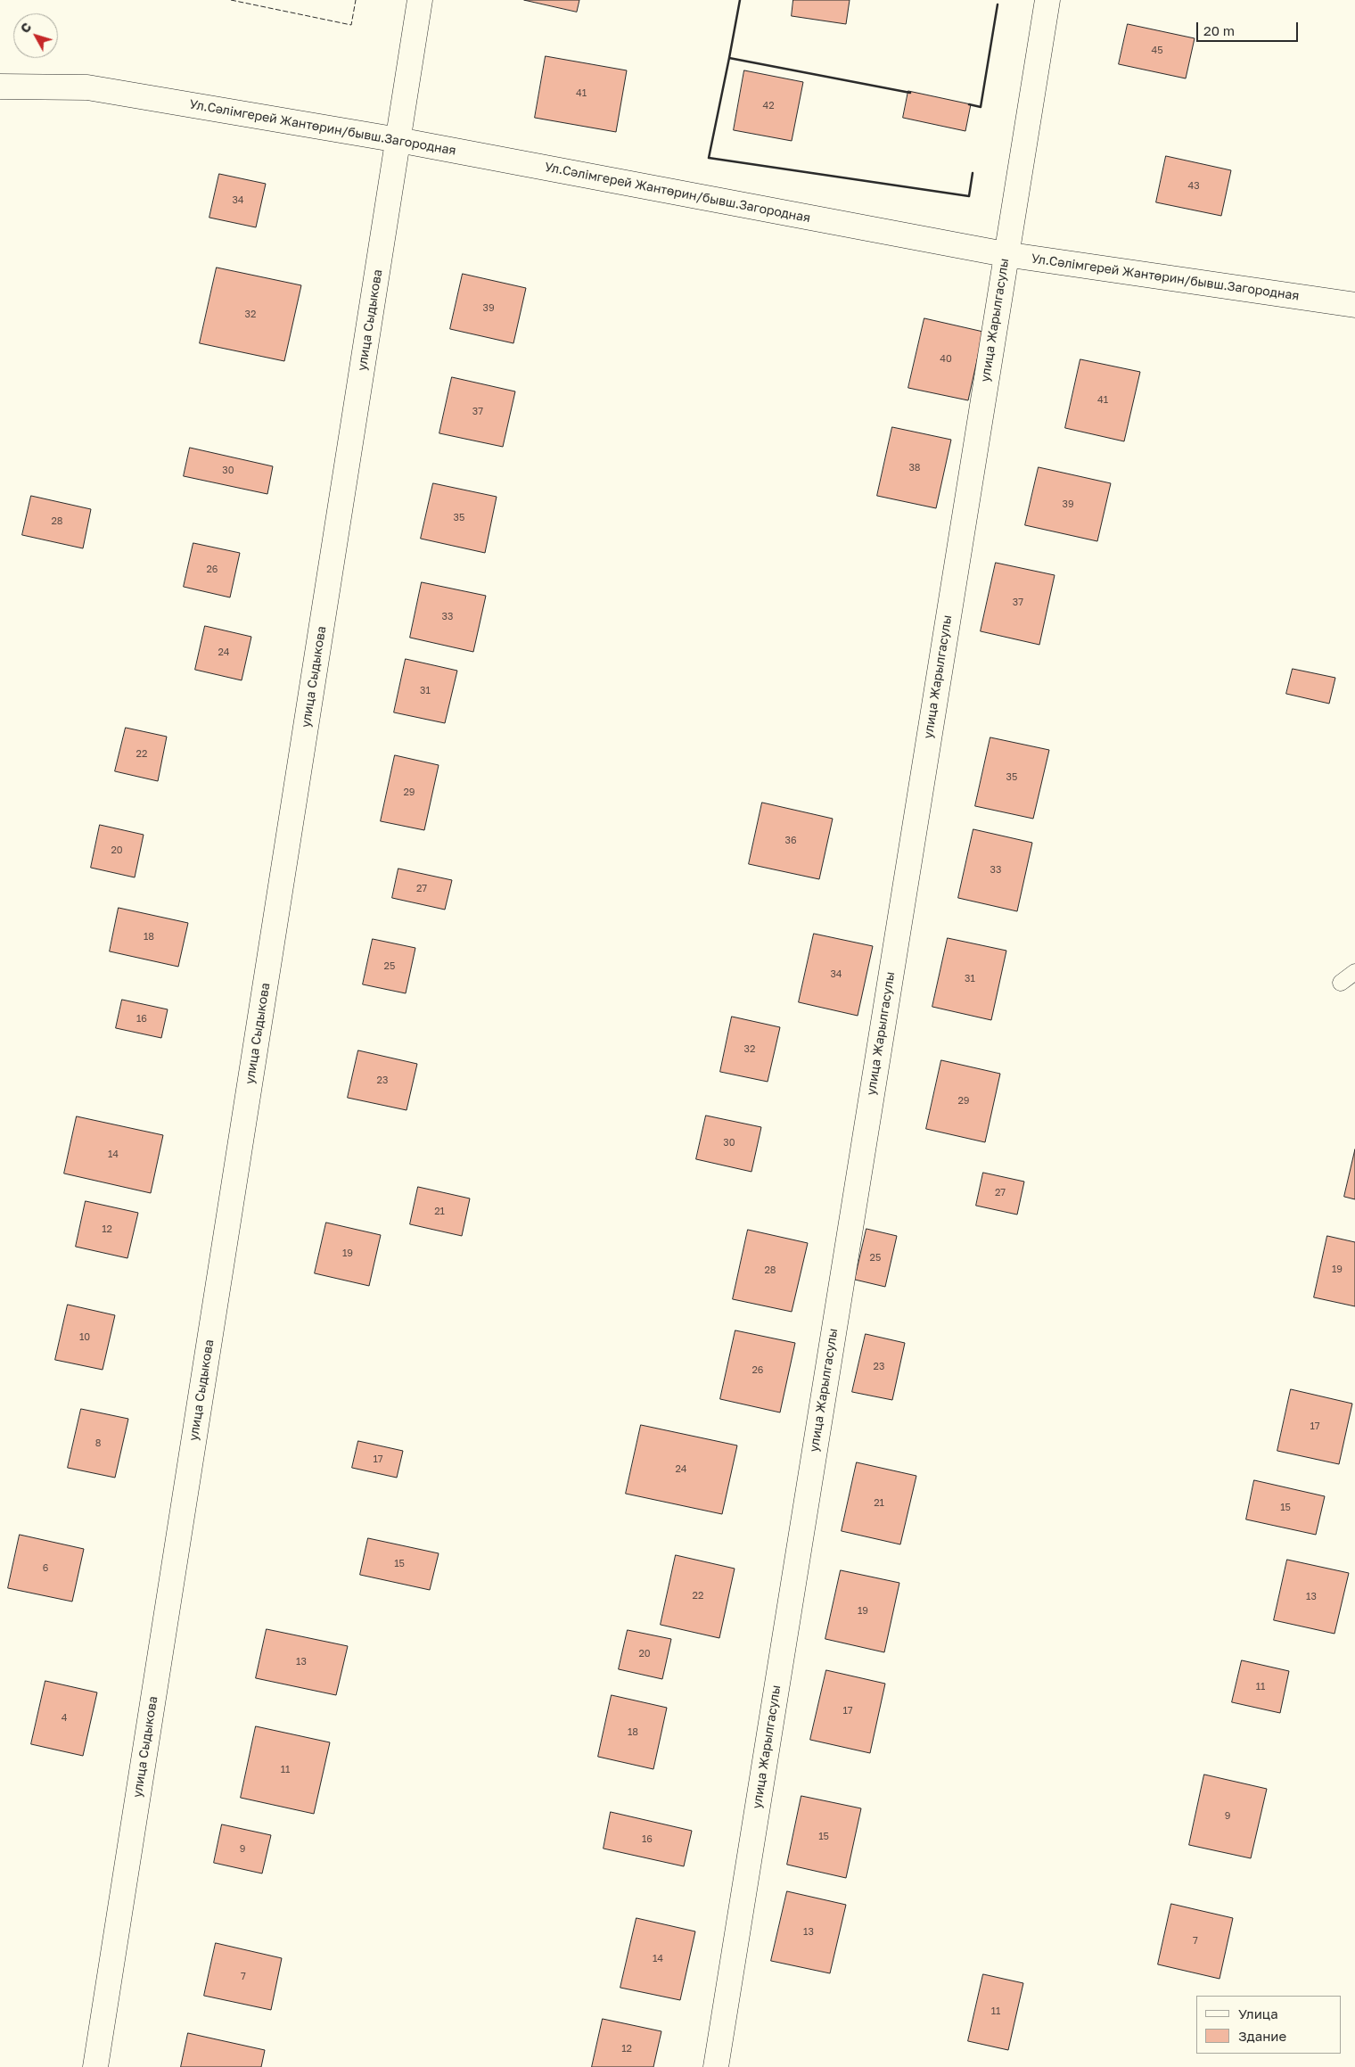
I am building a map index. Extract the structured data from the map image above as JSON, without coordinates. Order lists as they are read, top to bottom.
{
  "streets": {
    "street": ["Ул.Сәлімгерей Жантөрин/бывш.Загородная", "улица Сыдыкова", "улица Жарылгасулы"]
  },
  "crossings": [
    ["Ул.Сәлімгерей Жантөрин/бывш.Загородная", "улица Сыдыкова"],
    ["Ул.Сәлімгерей Жантөрин/бывш.Загородная", "улица Жарылгасулы"]
  ],
  "house_numbers": [
    "45",
    "41",
    "42",
    "43",
    "34",
    "39",
    "32",
    "40",
    "41",
    "37",
    "38",
    "30",
    "39",
    "35",
    "28",
    "26",
    "37",
    "33",
    "24",
    "31",
    "22",
    "35",
    "29",
    "36",
    "20",
    "33",
    "27",
    "18",
    "25",
    "34",
    "31",
    "16",
    "32",
    "23",
    "29",
    "30",
    "14",
    "27",
    "21",
    "12",
    "19",
    "25",
    "19",
    "28",
    "10",
    "23",
    "26",
    "17",
    "8",
    "17",
    "24",
    "21",
    "15",
    "15",
    "6",
    "22",
    "13",
    "19",
    "20",
    "13",
    "11",
    "17",
    "4",
    "18",
    "11",
    "9",
    "15",
    "16",
    "9",
    "13",
    "7",
    "14",
    "7",
    "11",
    "12"
  ],
  "legend": ["Улица", "Здание"],
  "scale_bar": "20 m",
  "north": "top left"
}
